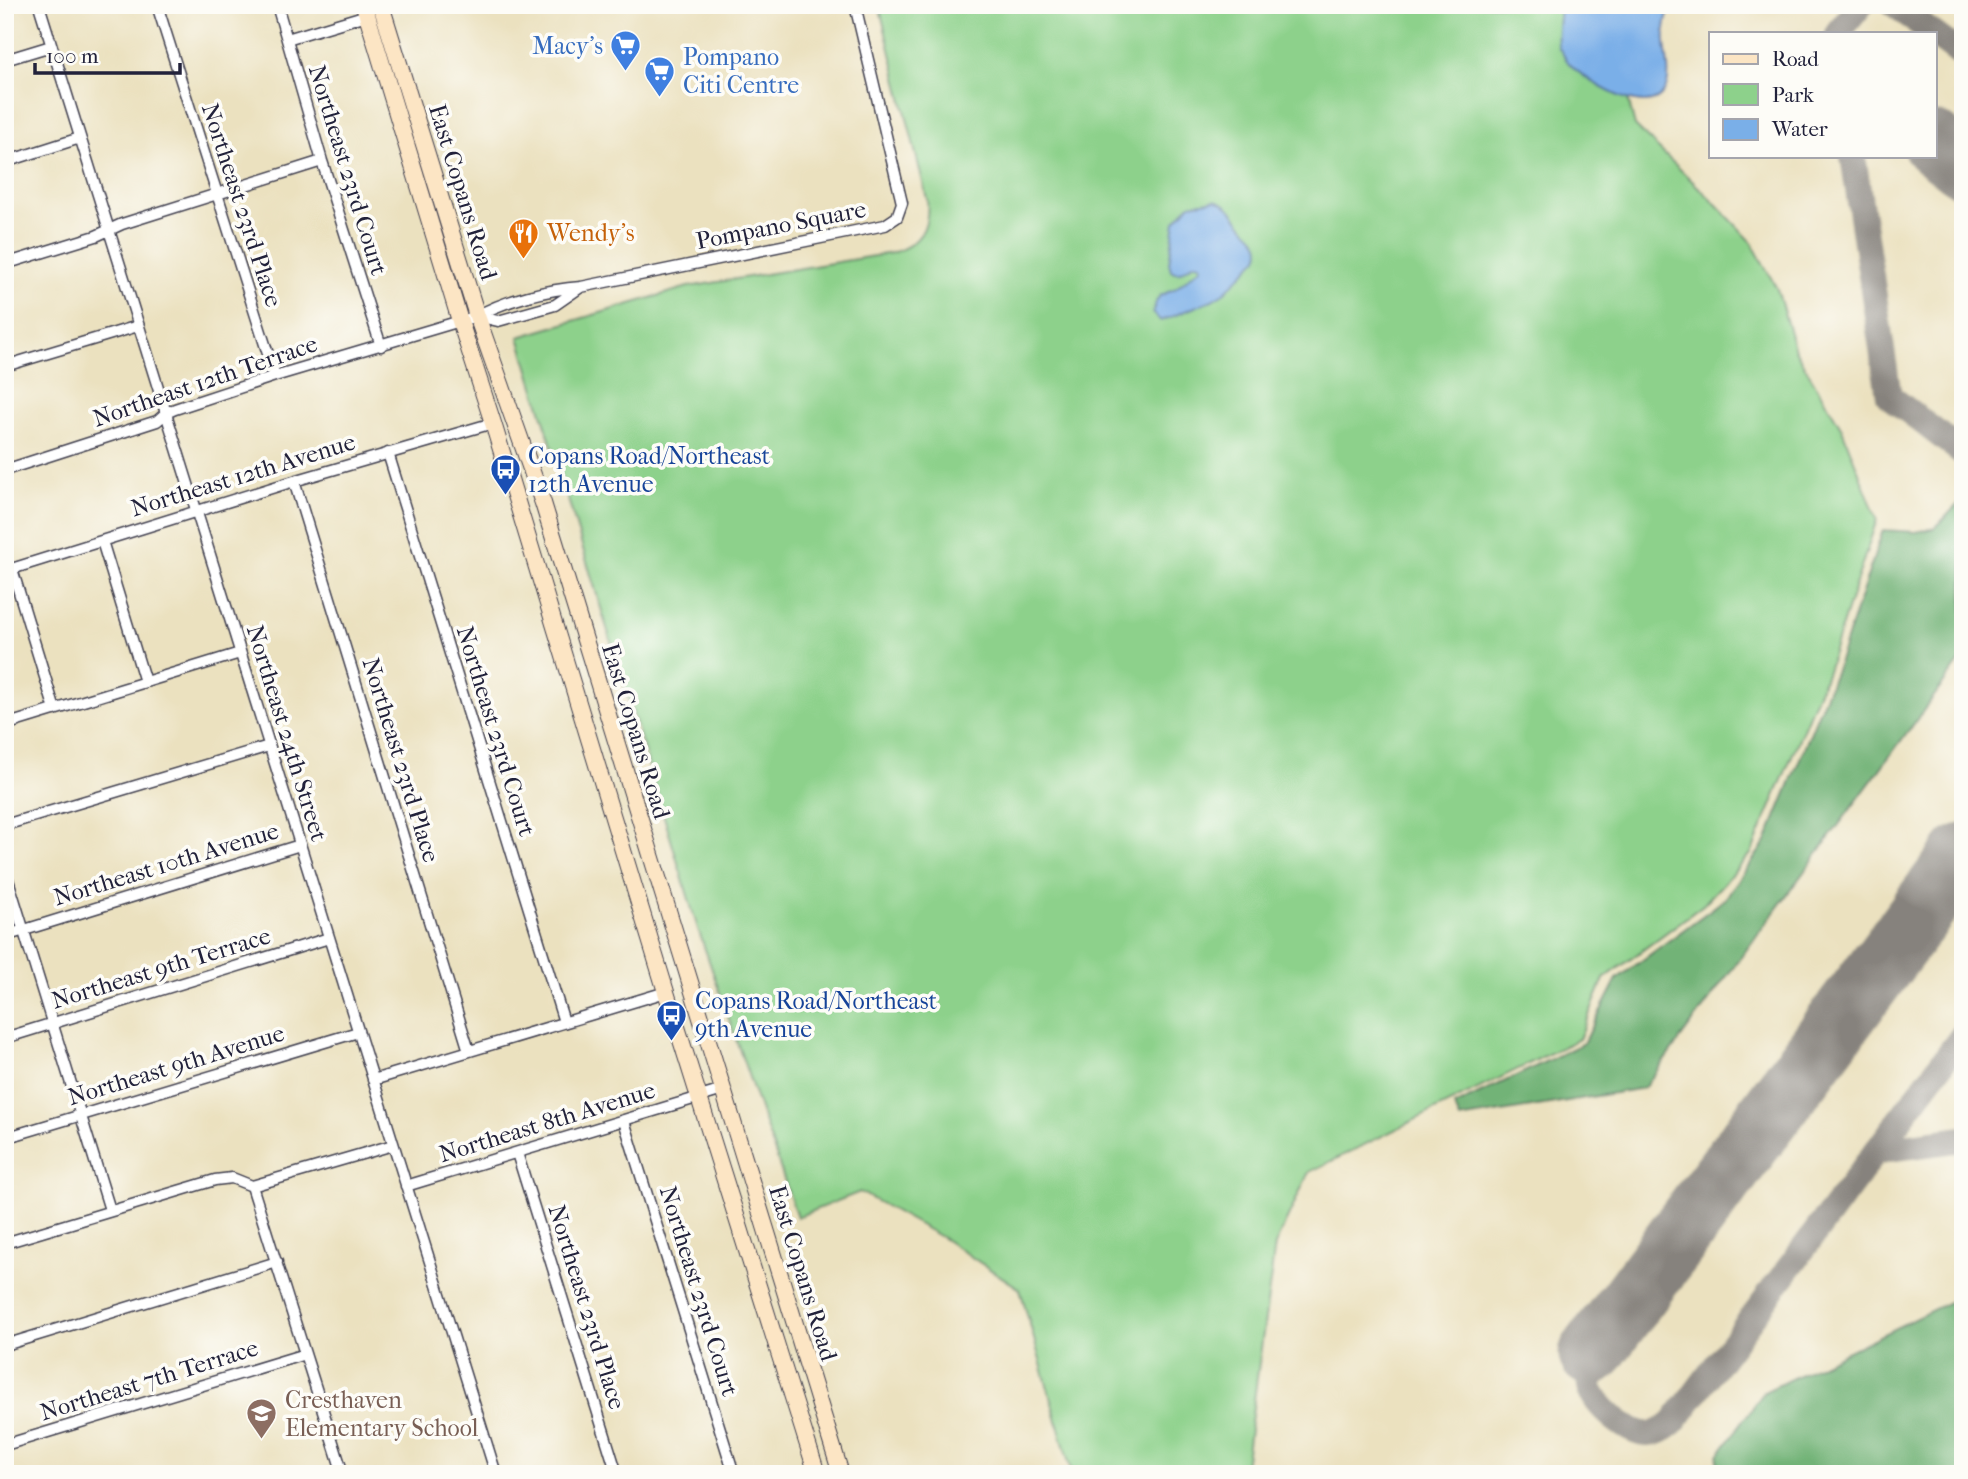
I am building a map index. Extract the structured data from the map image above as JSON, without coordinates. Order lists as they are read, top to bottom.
{
  "streets": {
    "main road": ["East Copans Road"],
    "street": [
      "Northeast 23rd Court",
      "Northeast 23rd Place",
      "Pompano Square",
      "Northeast 12th Terrace",
      "Northeast 12th Avenue",
      "Northeast 24th Street",
      "Northeast 10th Avenue",
      "Northeast 9th Terrace",
      "Northeast 9th Avenue",
      "Northeast 8th Avenue",
      "Northeast 7th Terrace"
    ]
  },
  "crossings": [
    ["Northeast 23rd Court", "Northeast 12th Terrace"],
    ["Northeast 23rd Court", "Northeast 12th Avenue"],
    ["Northeast 23rd Court", "Northeast 8th Avenue"],
    ["East Copans Road", "Pompano Square"],
    ["East Copans Road", "Northeast 12th Terrace"],
    ["East Copans Road", "Northeast 12th Avenue"],
    ["East Copans Road", "Northeast 8th Avenue"],
    ["Northeast 23rd Place", "Northeast 12th Terrace"],
    ["Northeast 23rd Place", "Northeast 12th Avenue"],
    ["Northeast 23rd Place", "Northeast 8th Avenue"],
    ["Pompano Square", "Northeast 12th Terrace"],
    ["Northeast 12th Terrace", "Northeast 24th Street"],
    ["Northeast 12th Avenue", "Northeast 24th Street"],
    ["Northeast 24th Street", "Northeast 10th Avenue"],
    ["Northeast 24th Street", "Northeast 9th Terrace"],
    ["Northeast 24th Street", "Northeast 9th Avenue"],
    ["Northeast 24th Street", "Northeast 8th Avenue"]
  ],
  "places": {
    "supermarket": ["Macy's", "Pompano Citi Centre"],
    "restaurant": ["Wendy's"],
    "bus stop": ["Copans Road/Northeast 12th Avenue", "Copans Road/Northeast 9th Avenue"],
    "school or university": ["Cresthaven Elementary School"]
  },
  "legend": ["Road", "Park", "Water"],
  "scale_bar": "100 m"
}
